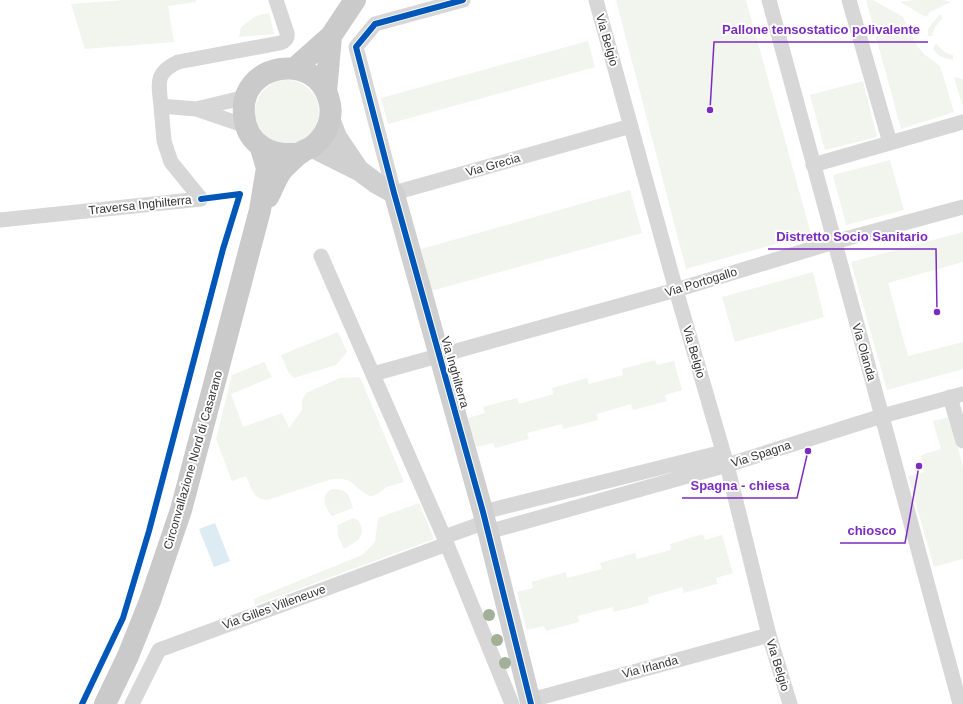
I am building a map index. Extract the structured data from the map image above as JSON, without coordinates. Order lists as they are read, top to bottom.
{
  "streets": {
    "main road": ["Circonvallazione Nord di Casarano"],
    "street": [
      "Via Belgio",
      "Via Grecia",
      "Traversa Inghilterra",
      "Via Portogallo",
      "Via Olanda",
      "Via Inghilterra",
      "Via Spagna",
      "Via Gilles Villeneuve",
      "Via Irlanda"
    ]
  },
  "crossings": [
    ["Via Belgio", "Via Grecia"],
    ["Via Belgio", "Via Portogallo"],
    ["Via Belgio", "Via Spagna"],
    ["Via Belgio", "Via Irlanda"],
    ["Via Grecia", "Via Inghilterra"],
    ["Via Portogallo", "Via Olanda"],
    ["Via Portogallo", "Via Inghilterra"],
    ["Via Olanda", "Via Spagna"],
    ["Via Inghilterra", "Via Spagna"],
    ["Via Inghilterra", "Via Irlanda"]
  ],
  "places": [
    "Pallone tensostatico polivalente",
    "Distretto Socio Sanitario",
    "Spagna - chiesa",
    "chiosco"
  ]
}
